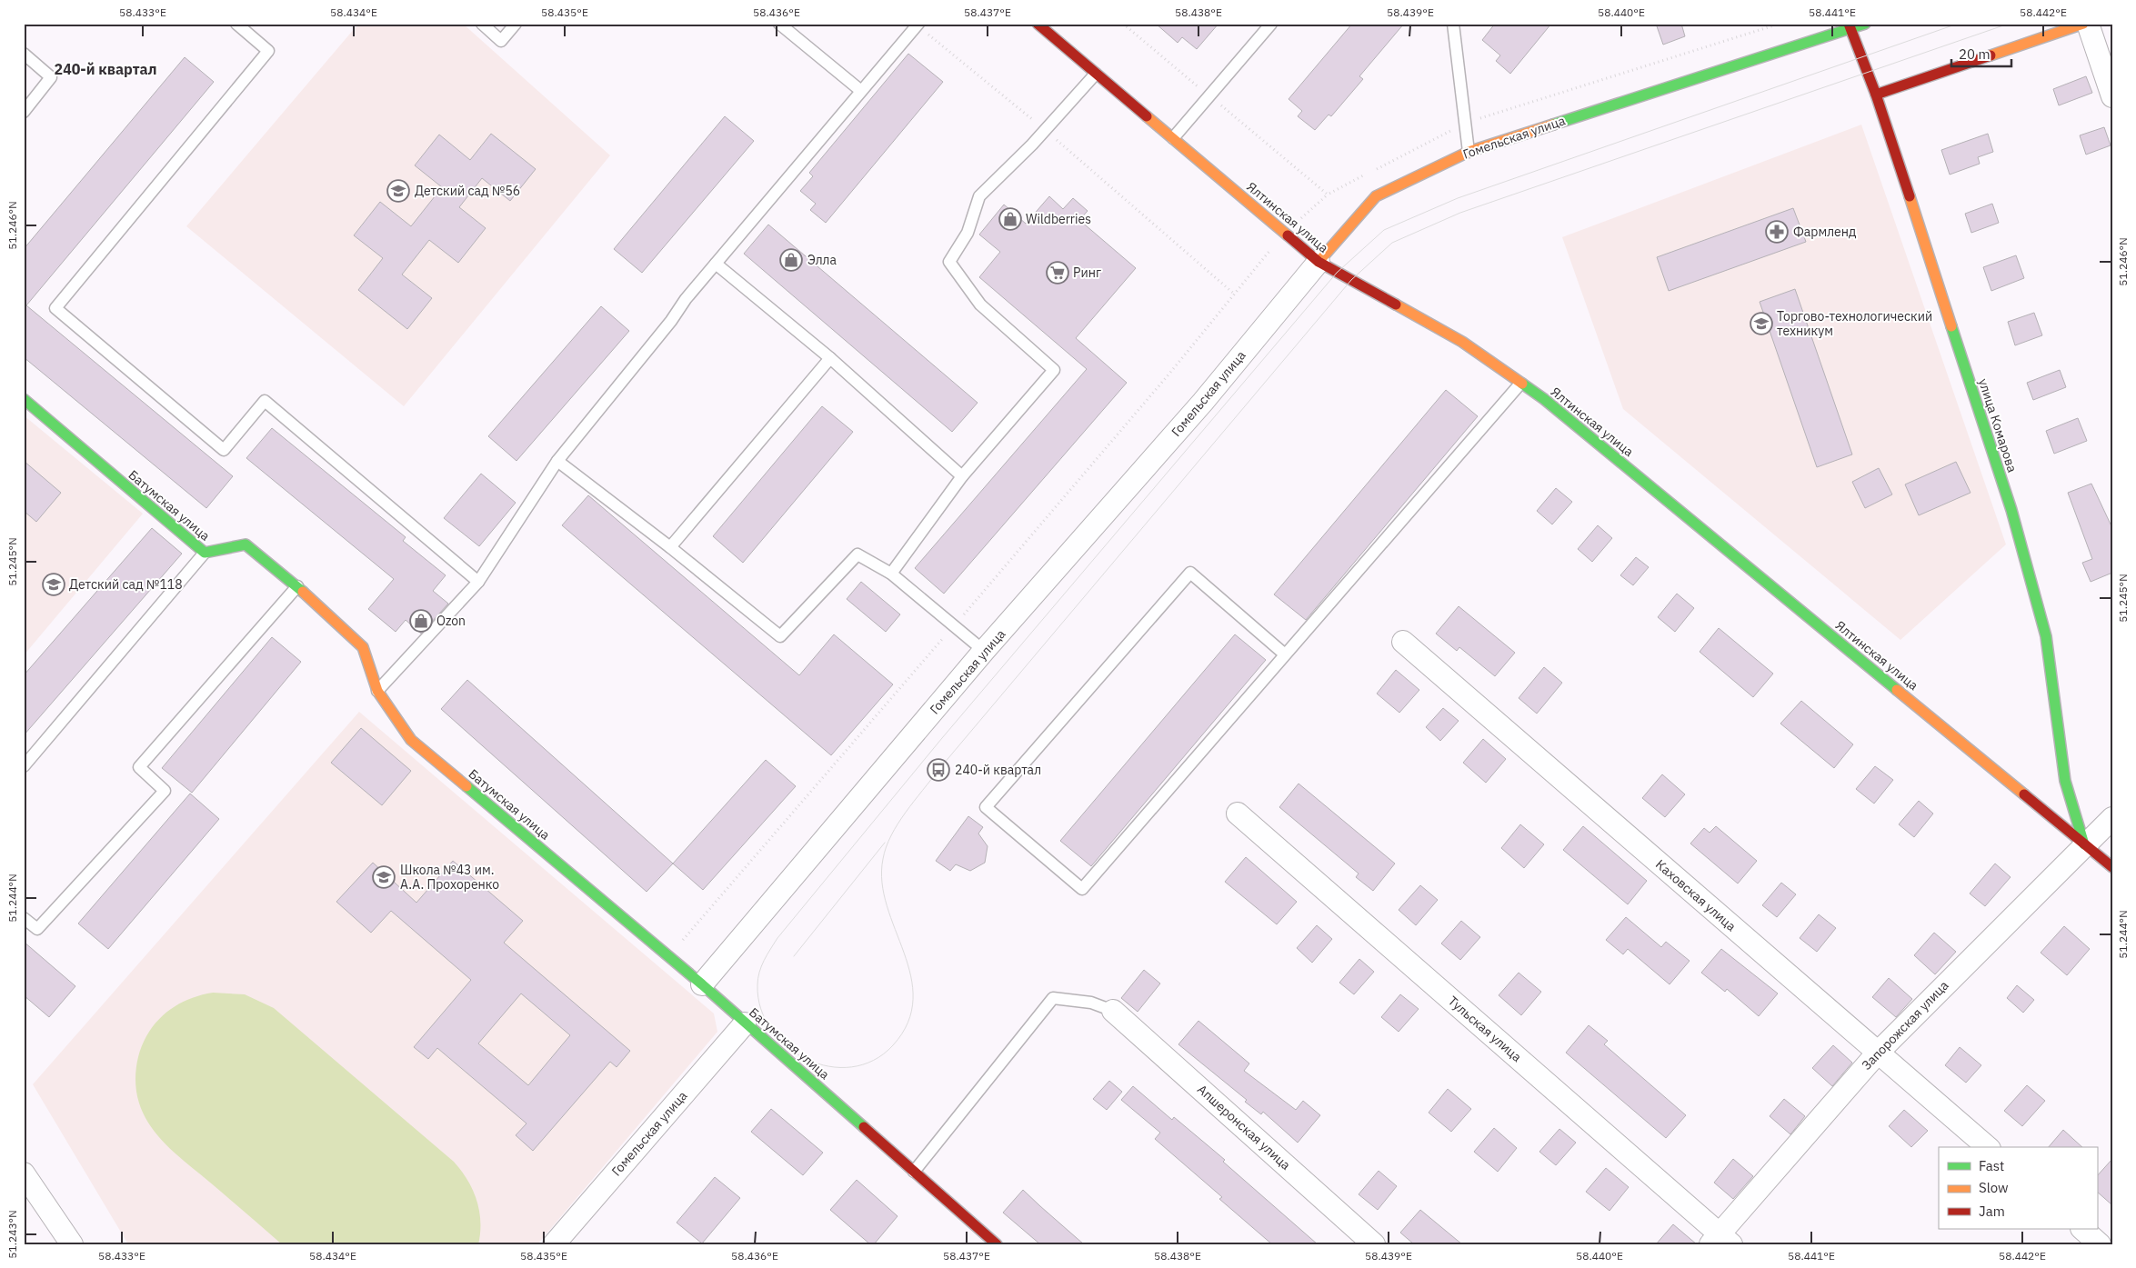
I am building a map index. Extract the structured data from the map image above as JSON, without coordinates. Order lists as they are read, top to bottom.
{
  "streets": {
    "main road": [
      "Гомельская улица",
      "Ялтинская улица",
      "улица Комарова",
      "Батумская улица"
    ],
    "street": [
      "Каховская улица",
      "Запорожская улица",
      "Тульская улица",
      "Апшеронская улица"
    ]
  },
  "crossings": [
    ["Гомельская улица", "Ялтинская улица"],
    ["Гомельская улица", "улица Комарова"],
    ["Гомельская улица", "Батумская улица"],
    ["Ялтинская улица", "улица Комарова"],
    ["Ялтинская улица", "Запорожская улица"],
    ["улица Комарова", "Запорожская улица"],
    ["Каховская улица", "Запорожская улица"],
    ["Запорожская улица", "Тульская улица"]
  ],
  "districts": ["240-й квартал"],
  "places": {
    "school or university": [
      "Детский сад №56",
      "Торгово-технологический техникум",
      "Детский сад №118",
      "Школа №43 им. А.А. Прохоренко"
    ],
    "shop": ["Wildberries", "Элла", "Ozon"],
    "pharmacy": ["Фармленд"],
    "supermarket": ["Ринг"],
    "bus stop": ["240-й квартал"]
  },
  "legend": ["Fast", "Slow", "Jam"],
  "scale_bar": "20 m",
  "coordinates": [
    "58.433°E",
    "58.434°E",
    "58.435°E",
    "58.436°E",
    "58.437°E",
    "58.438°E",
    "58.439°E",
    "58.440°E",
    "58.441°E",
    "58.442°E",
    "51.246°N",
    "51.245°N",
    "51.244°N",
    "51.243°N"
  ]
}
